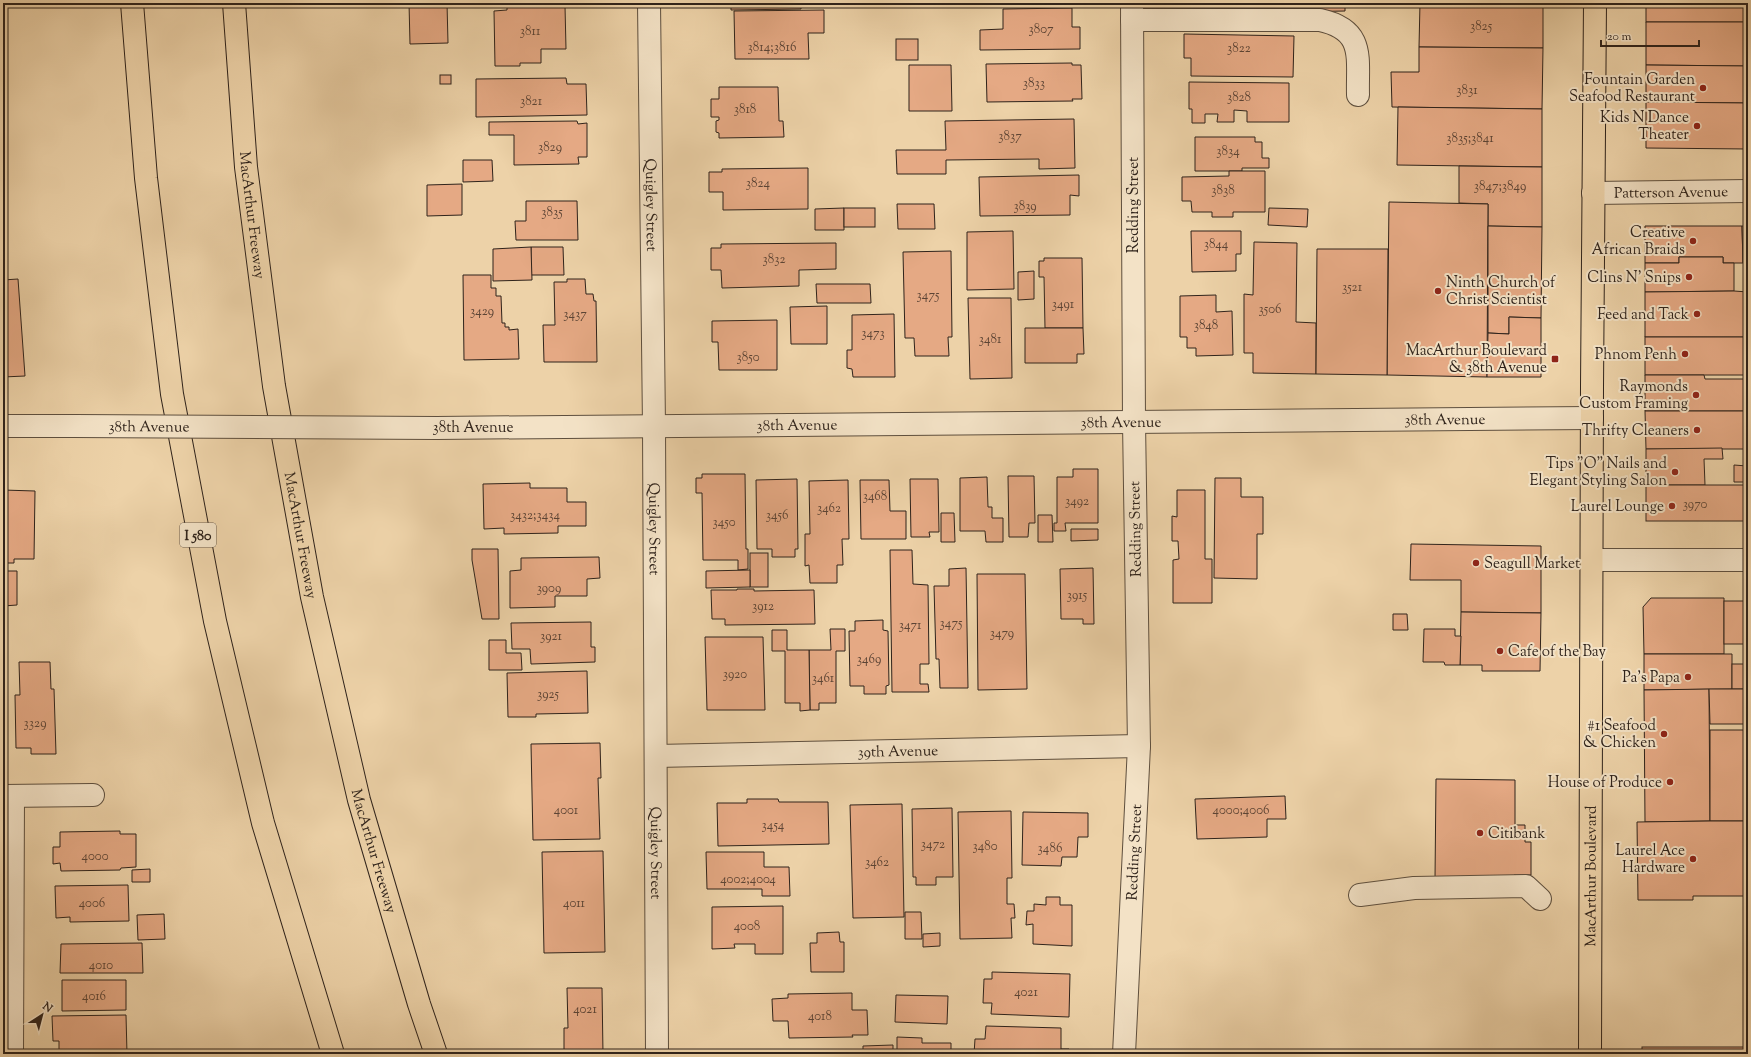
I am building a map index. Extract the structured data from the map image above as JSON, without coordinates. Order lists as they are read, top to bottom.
{
  "streets": {
    "main road": ["MacArthur Freeway", "I 580", "MacArthur Boulevard"],
    "street": [
      "Patterson Avenue",
      "Quigley Street",
      "Redding Street",
      "38th Avenue",
      "39th Avenue"
    ]
  },
  "crossings": [
    ["Patterson Avenue", "MacArthur Boulevard"],
    ["Quigley Street", "38th Avenue"],
    ["Quigley Street", "39th Avenue"],
    ["Redding Street", "38th Avenue"],
    ["Redding Street", "39th Avenue"],
    ["38th Avenue", "MacArthur Boulevard"]
  ],
  "places": {
    "other": [
      "Fountain Garden Seafood Restaurant",
      "Kids N Dance Theater",
      "Creative African Braids",
      "Clins N' Snips",
      "Ninth Church of Christ Scientist",
      "Feed and Tack",
      "Phnom Penh",
      "Raymonds Custom Framing",
      "Thrifty Cleaners",
      "Tips \"O\" Nails and Elegant Styling Salon",
      "Laurel Lounge",
      "Seagull Market",
      "Cafe of the Bay",
      "Pa’s Papa",
      "#1 Seafood & Chicken",
      "House of Produce",
      "Citibank",
      "Laurel Ace Hardware"
    ],
    "transit": ["MacArthur Boulevard & 38th Avenue"]
  },
  "house_numbers": [
    "3825",
    "3807",
    "3811",
    "3814;3816",
    "3822",
    "3833",
    "3831",
    "3828",
    "3821",
    "3818",
    "3837",
    "3835;3841",
    "3829",
    "3834",
    "3824",
    "3847;3849",
    "3838",
    "3839",
    "3835",
    "3844",
    "3832",
    "3521",
    "3475",
    "3491",
    "3506",
    "3429",
    "3437",
    "3848",
    "3473",
    "3481",
    "3850",
    "3468",
    "3492",
    "3970",
    "3462",
    "3432;3434",
    "3456",
    "3450",
    "3909",
    "3915",
    "3912",
    "3475",
    "3471",
    "3479",
    "3921",
    "3469",
    "3920",
    "3461",
    "3925",
    "3329",
    "4001",
    "4000;4006",
    "3454",
    "3472",
    "3480",
    "3486",
    "4000",
    "3462",
    "4002;4004",
    "4006",
    "4011",
    "4008",
    "4010",
    "4021",
    "4016",
    "4021",
    "4018"
  ],
  "scale_bar": "20 m",
  "north": "top right"
}
